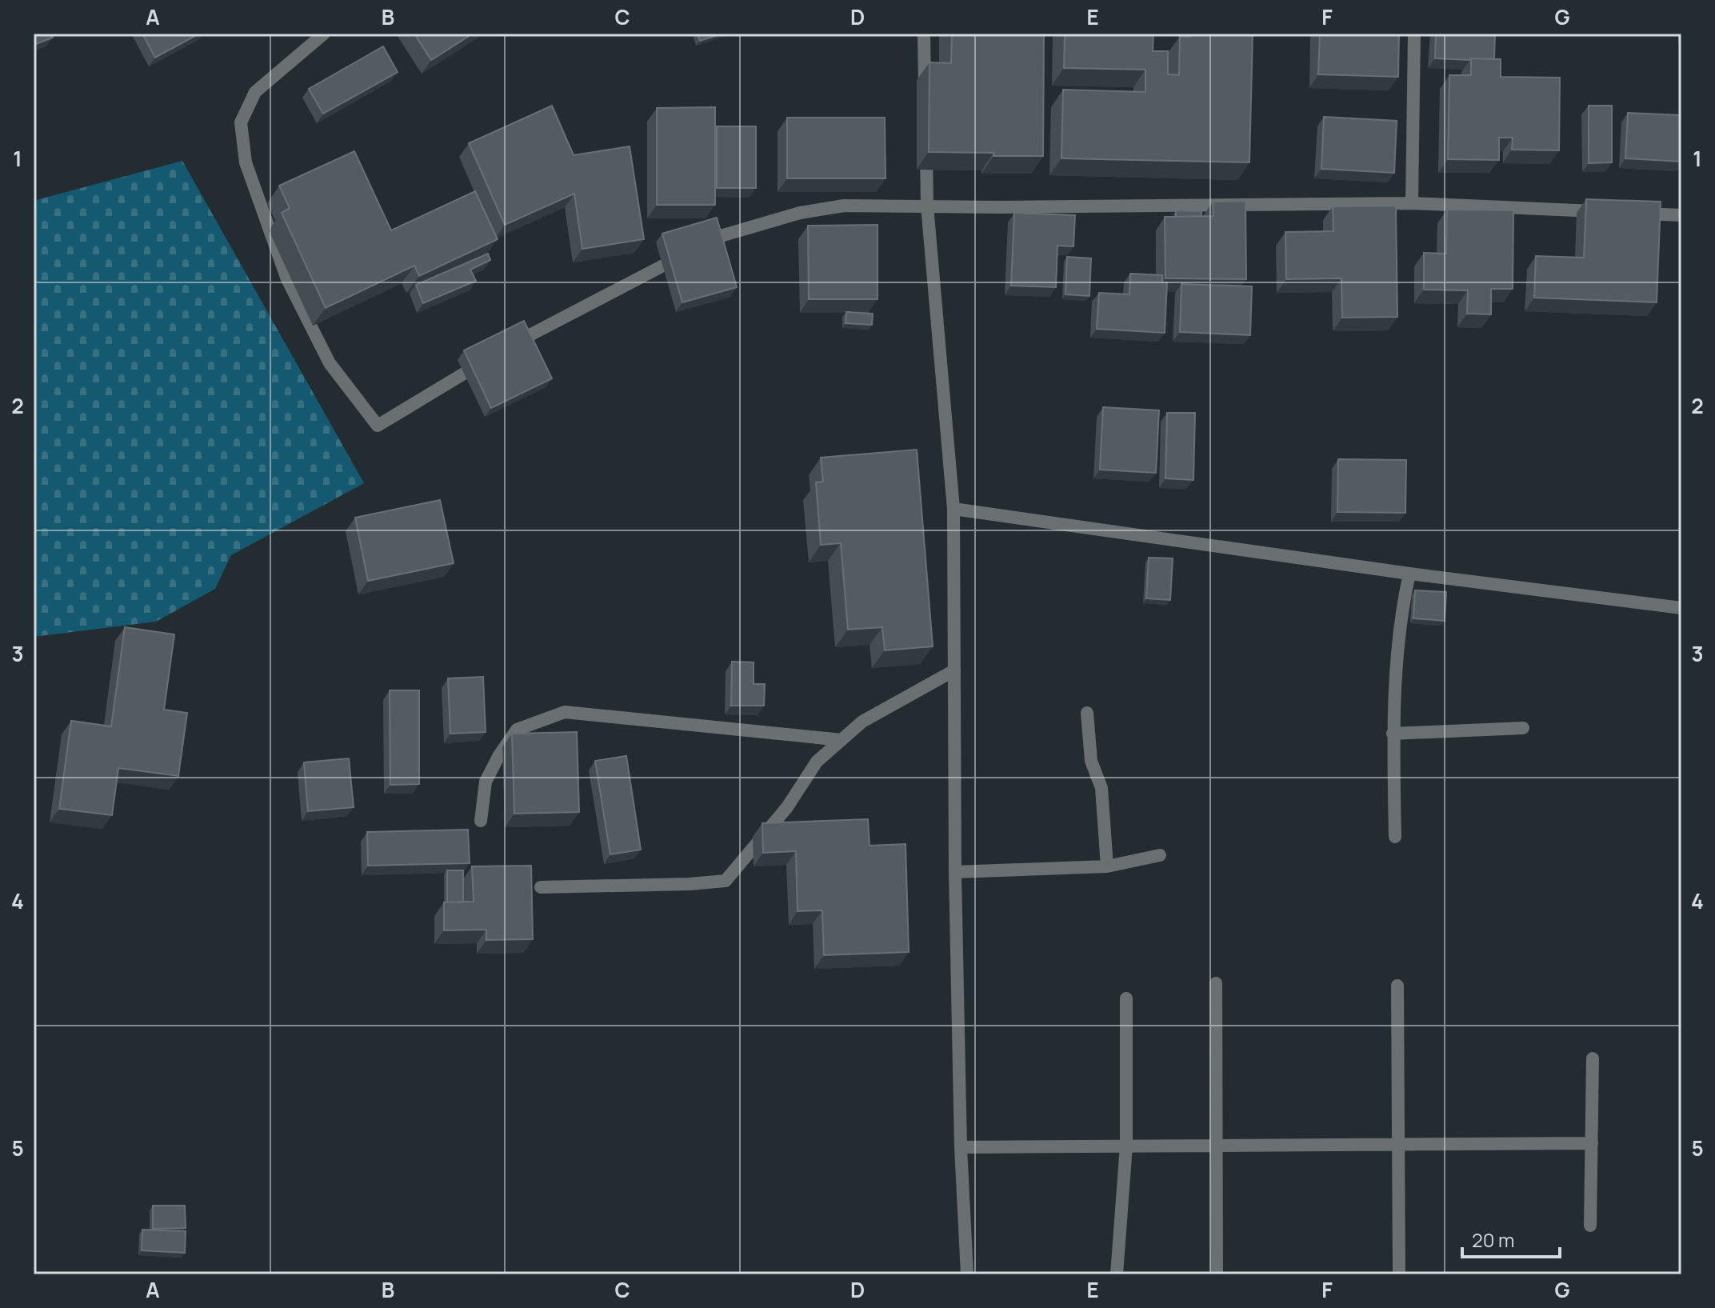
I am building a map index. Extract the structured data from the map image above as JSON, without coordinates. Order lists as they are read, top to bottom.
{
  "scale_bar": "20 m",
  "grid": {
    "columns": [
      "A",
      "B",
      "C",
      "D",
      "E",
      "F",
      "G"
    ],
    "rows": [
      "1",
      "2",
      "3",
      "4",
      "5"
    ]
  }
}
